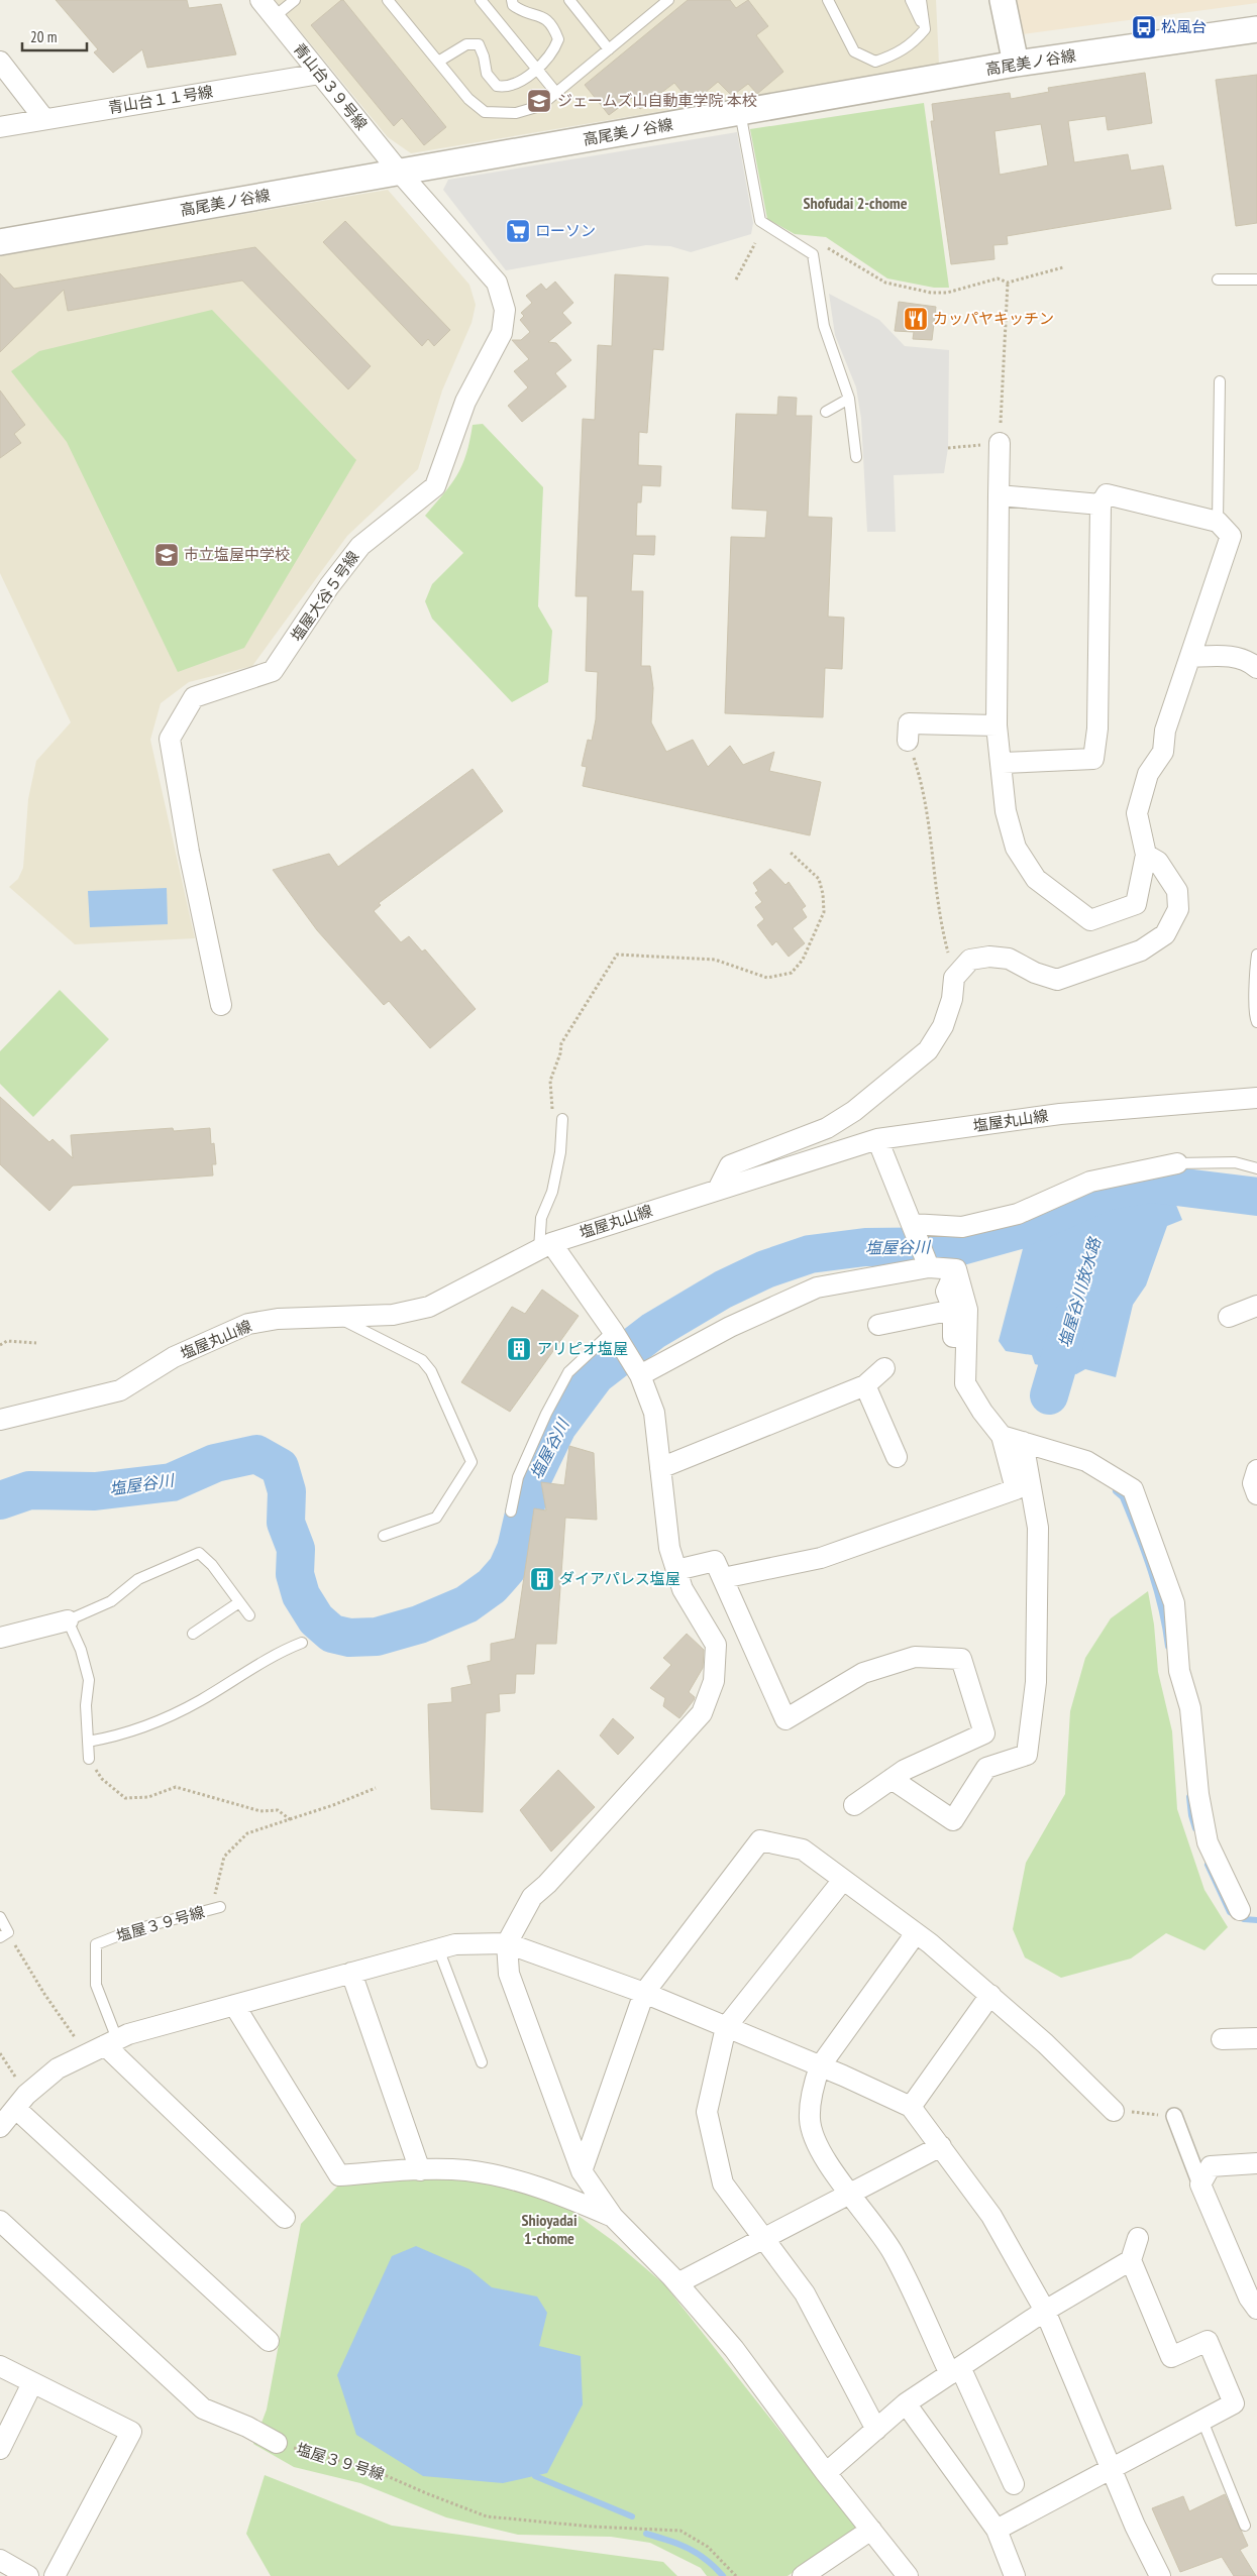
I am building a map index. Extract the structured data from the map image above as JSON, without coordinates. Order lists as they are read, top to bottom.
{
  "streets": {
    "street": [
      "高尾美ノ谷線",
      "青山台３９号線",
      "青山台１１号線",
      "塩屋大谷５号線",
      "塩屋丸山線",
      "塩屋３９号線"
    ]
  },
  "crossings": [
    ["高尾美ノ谷線", "青山台３９号線"],
    ["高尾美ノ谷線", "塩屋大谷５号線"],
    ["青山台３９号線", "青山台１１号線"],
    ["青山台３９号線", "塩屋大谷５号線"]
  ],
  "districts": ["Shofudai 2-chome", "Shioyadai 1-chome"],
  "water": ["塩屋谷川", "塩屋谷川放水路"],
  "places": {
    "bus stop": ["松風台"],
    "school or university": ["ジェームズ山自動車学院 本校", "市立塩屋中学校"],
    "supermarket": ["ローソン"],
    "restaurant": ["カッパヤキッチン"],
    "building": ["アリピオ塩屋", "ダイアパレス塩屋"]
  },
  "scale_bar": "20 m"
}
